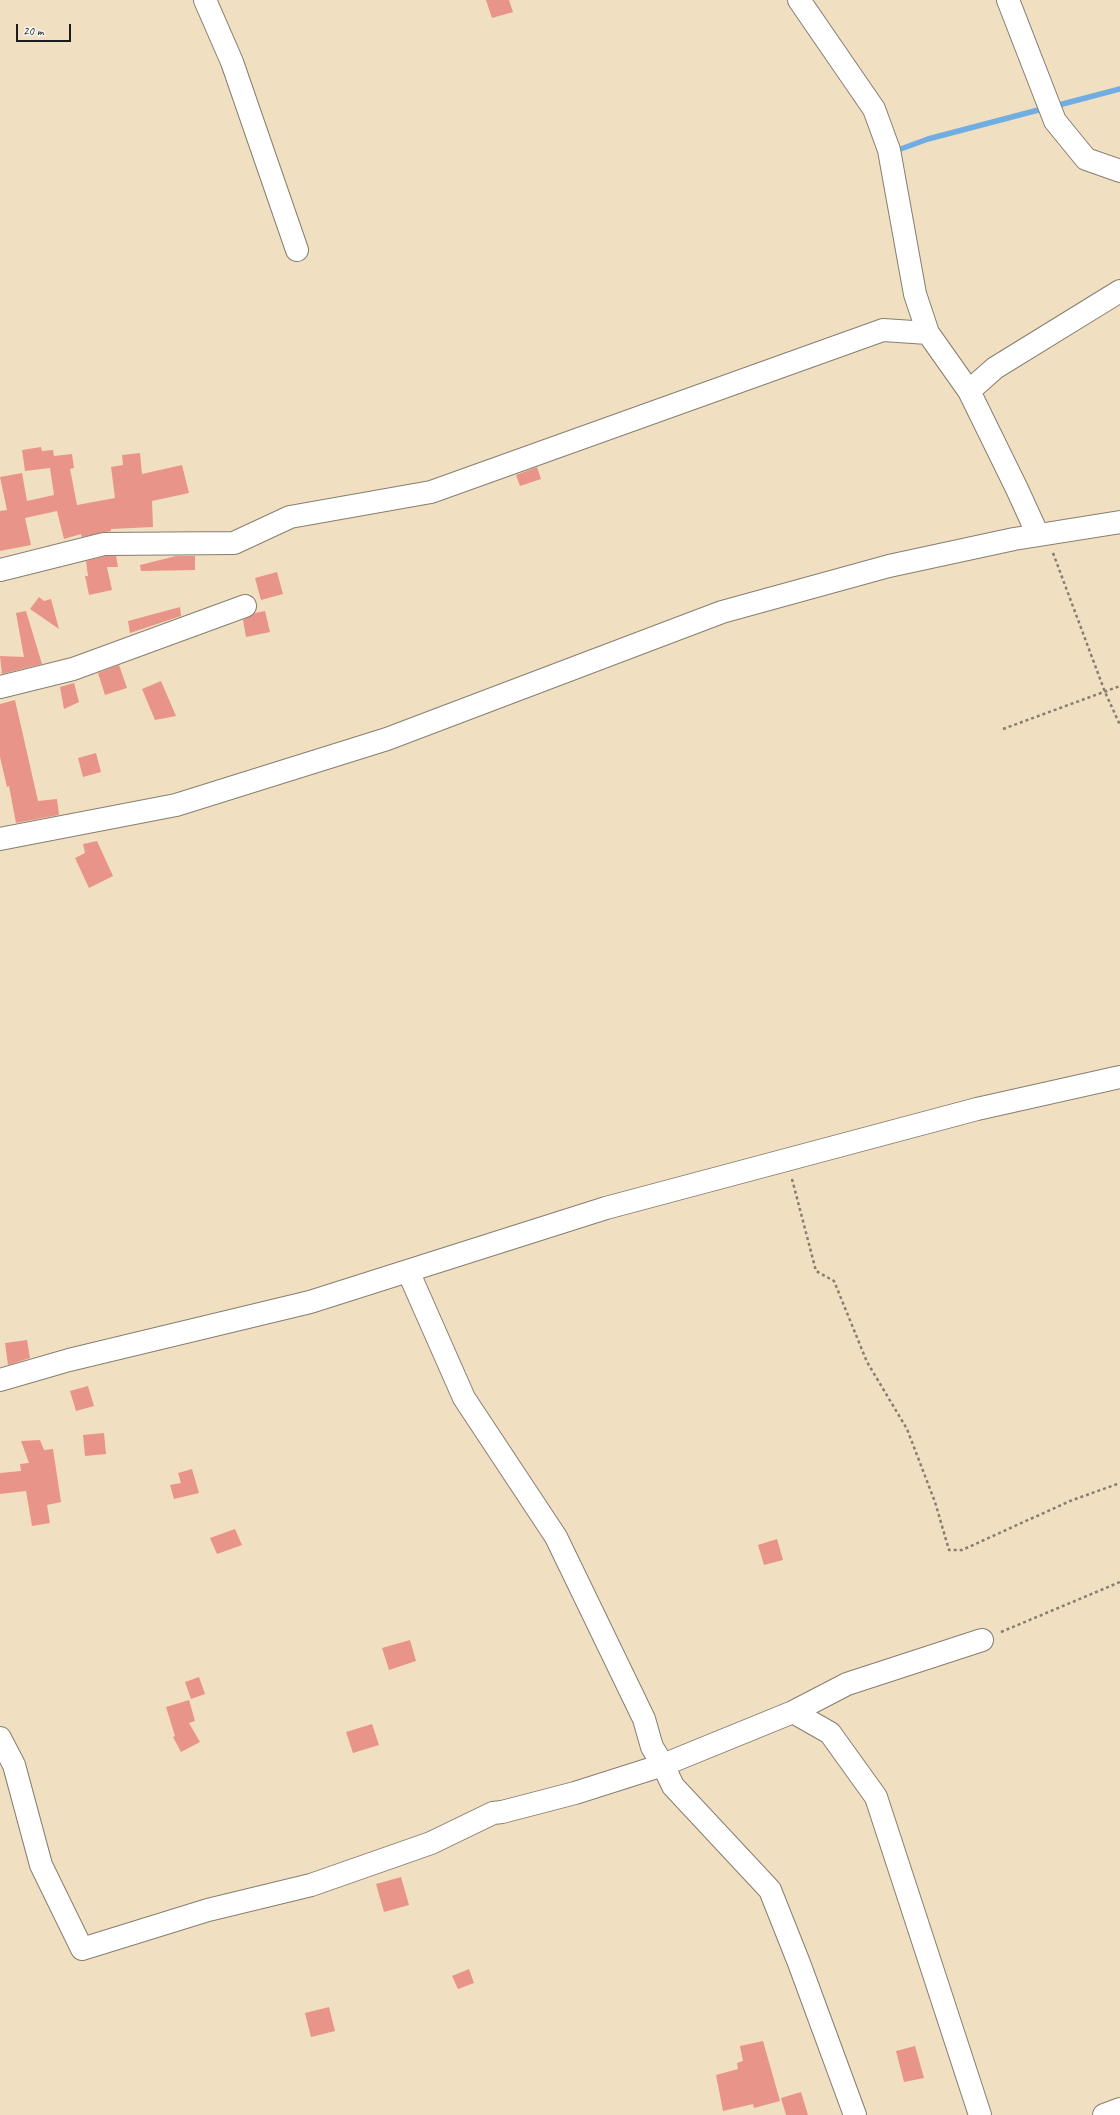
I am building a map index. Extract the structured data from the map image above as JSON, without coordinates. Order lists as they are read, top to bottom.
{
  "scale_bar": "20 m"
}
